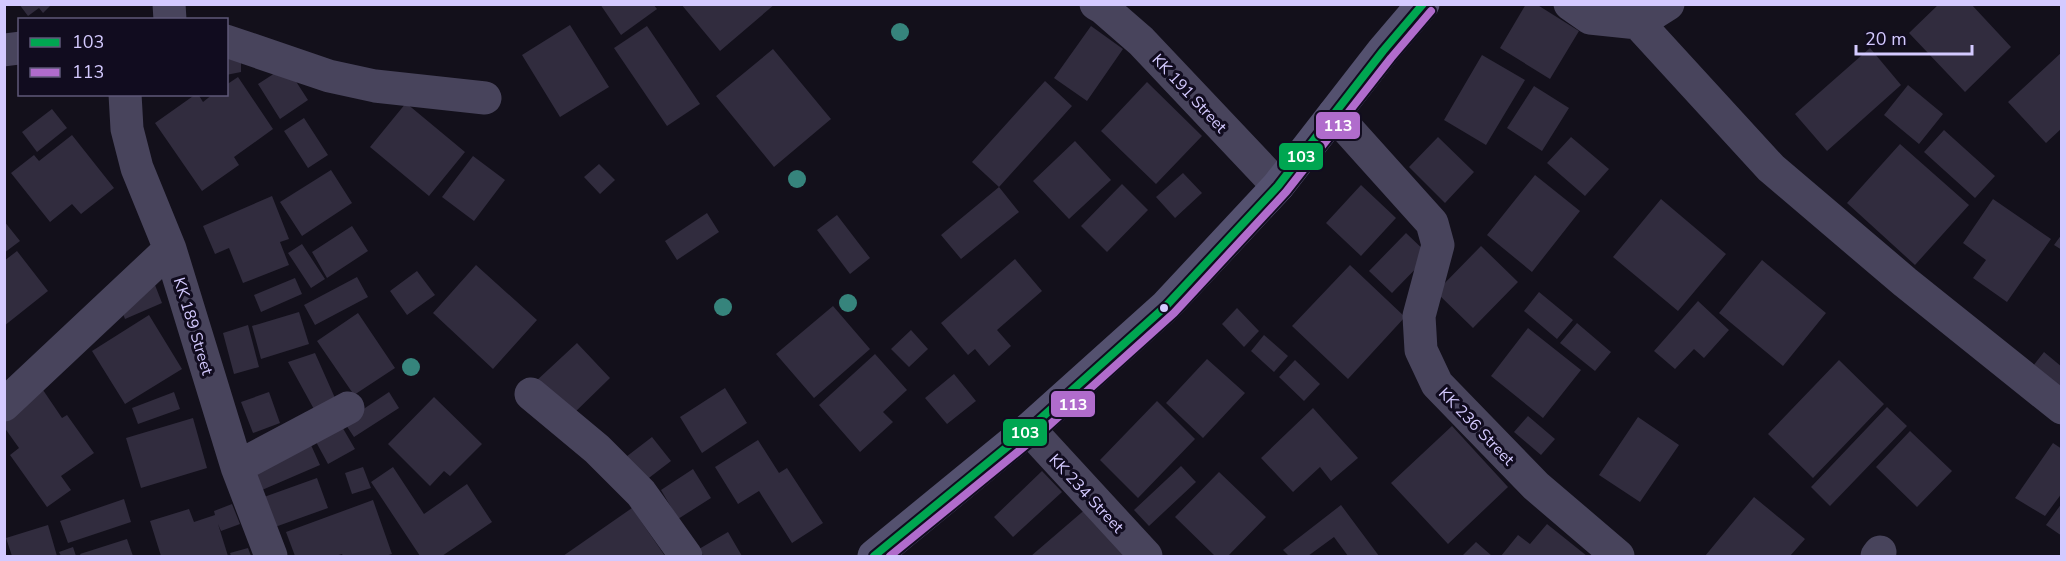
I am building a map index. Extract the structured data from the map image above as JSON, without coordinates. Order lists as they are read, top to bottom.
{
  "streets": {
    "street": [
      "KK 191 Street",
      "KK 189 Street",
      "KK 236 Street",
      "KK 234 Street"
    ]
  },
  "lines": ["transit line 103", "transit line 113"],
  "legend": ["103", "113"],
  "scale_bar": "20 m"
}
